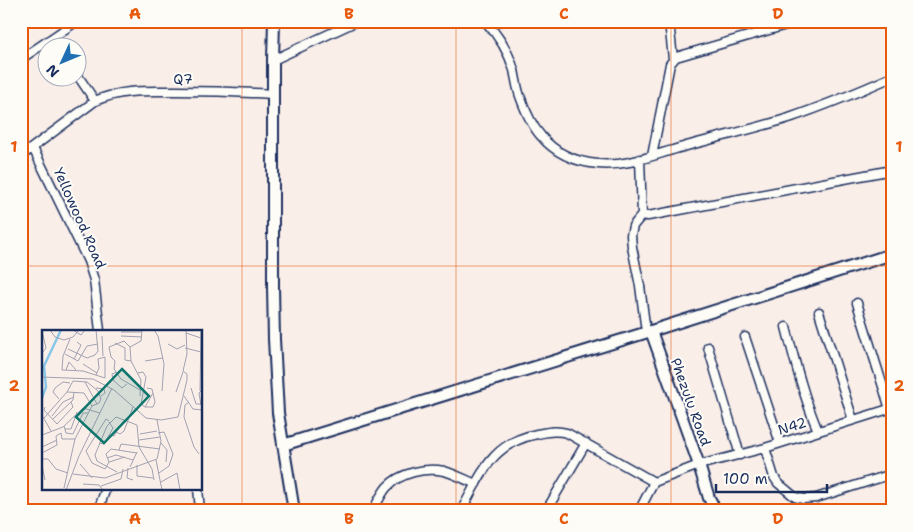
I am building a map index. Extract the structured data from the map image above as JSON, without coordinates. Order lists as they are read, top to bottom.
{
  "streets": {
    "street": [
      "Q7",
      "Yellowood Road",
      "Phezulu Road",
      "N42"
    ]
  },
  "crossings": [
    ["Q7", "Yellowood Road"],
    ["Phezulu Road", "N42"]
  ],
  "scale_bar": "100 m",
  "north": "bottom left",
  "grid": {
    "columns": [
      "A",
      "B",
      "C",
      "D"
    ],
    "rows": ["1", "2"]
  }
}
